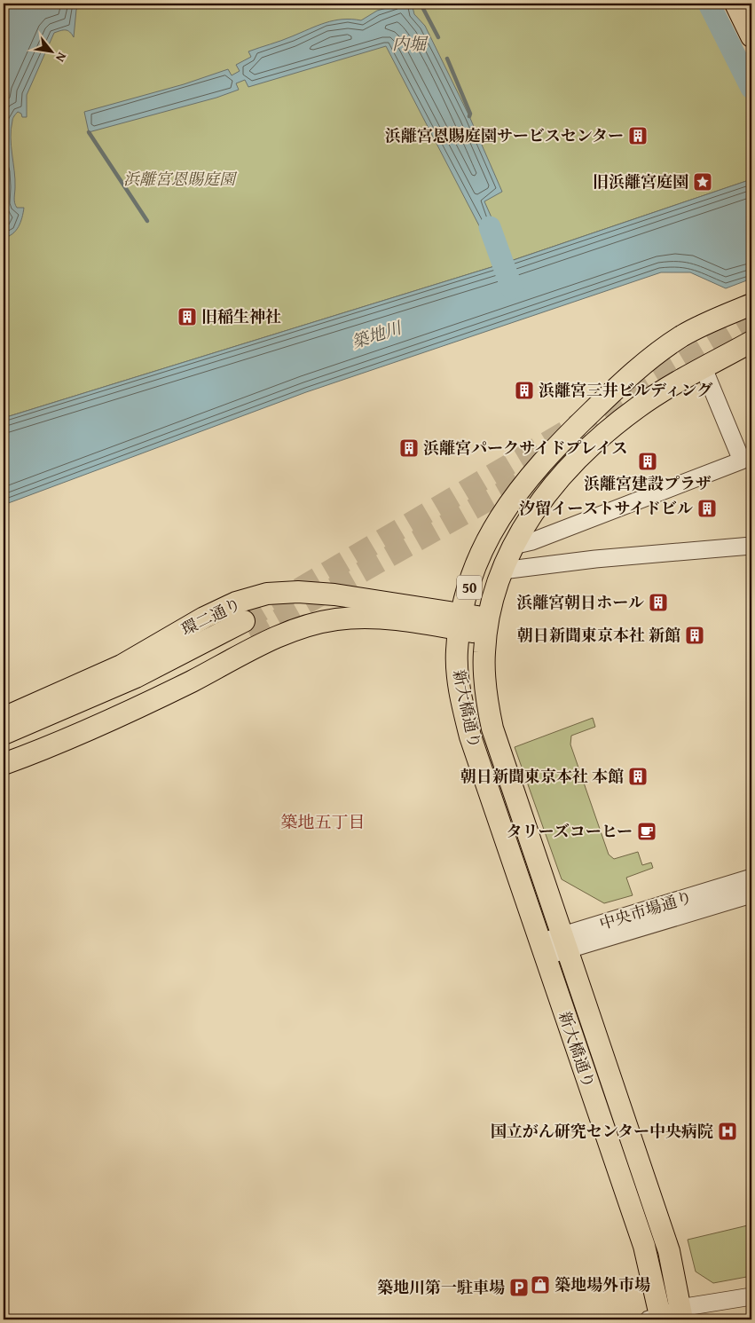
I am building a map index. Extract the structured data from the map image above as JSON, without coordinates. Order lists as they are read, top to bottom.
{
  "streets": {
    "main road": ["50", "環二通り", "新大橋通り"],
    "street": ["中央市場通り"]
  },
  "crossings": [
    ["環二通り", "新大橋通り"],
    ["新大橋通り", "中央市場通り"]
  ],
  "districts": ["築地五丁目"],
  "water": ["内堀", "築地川"],
  "parks": ["浜離宮恩賜庭園"],
  "places": {
    "building": [
      "浜離宮恩賜庭園サービスセンター",
      "旧稲生神社",
      "浜離宮三井ビルディング",
      "浜離宮パークサイドプレイス",
      "浜離宮建設プラザ",
      "汐留イーストサイドビル",
      "浜離宮朝日ホール",
      "朝日新聞東京本社 新館",
      "朝日新聞東京本社 本館"
    ],
    "place": ["旧浜離宮庭園"],
    "cafe": ["タリーズコーヒー"],
    "hospital": ["国立がん研究センター中央病院"],
    "shop": ["築地場外市場"],
    "parking": ["築地川第一駐車場"]
  },
  "north": "bottom right"
}
